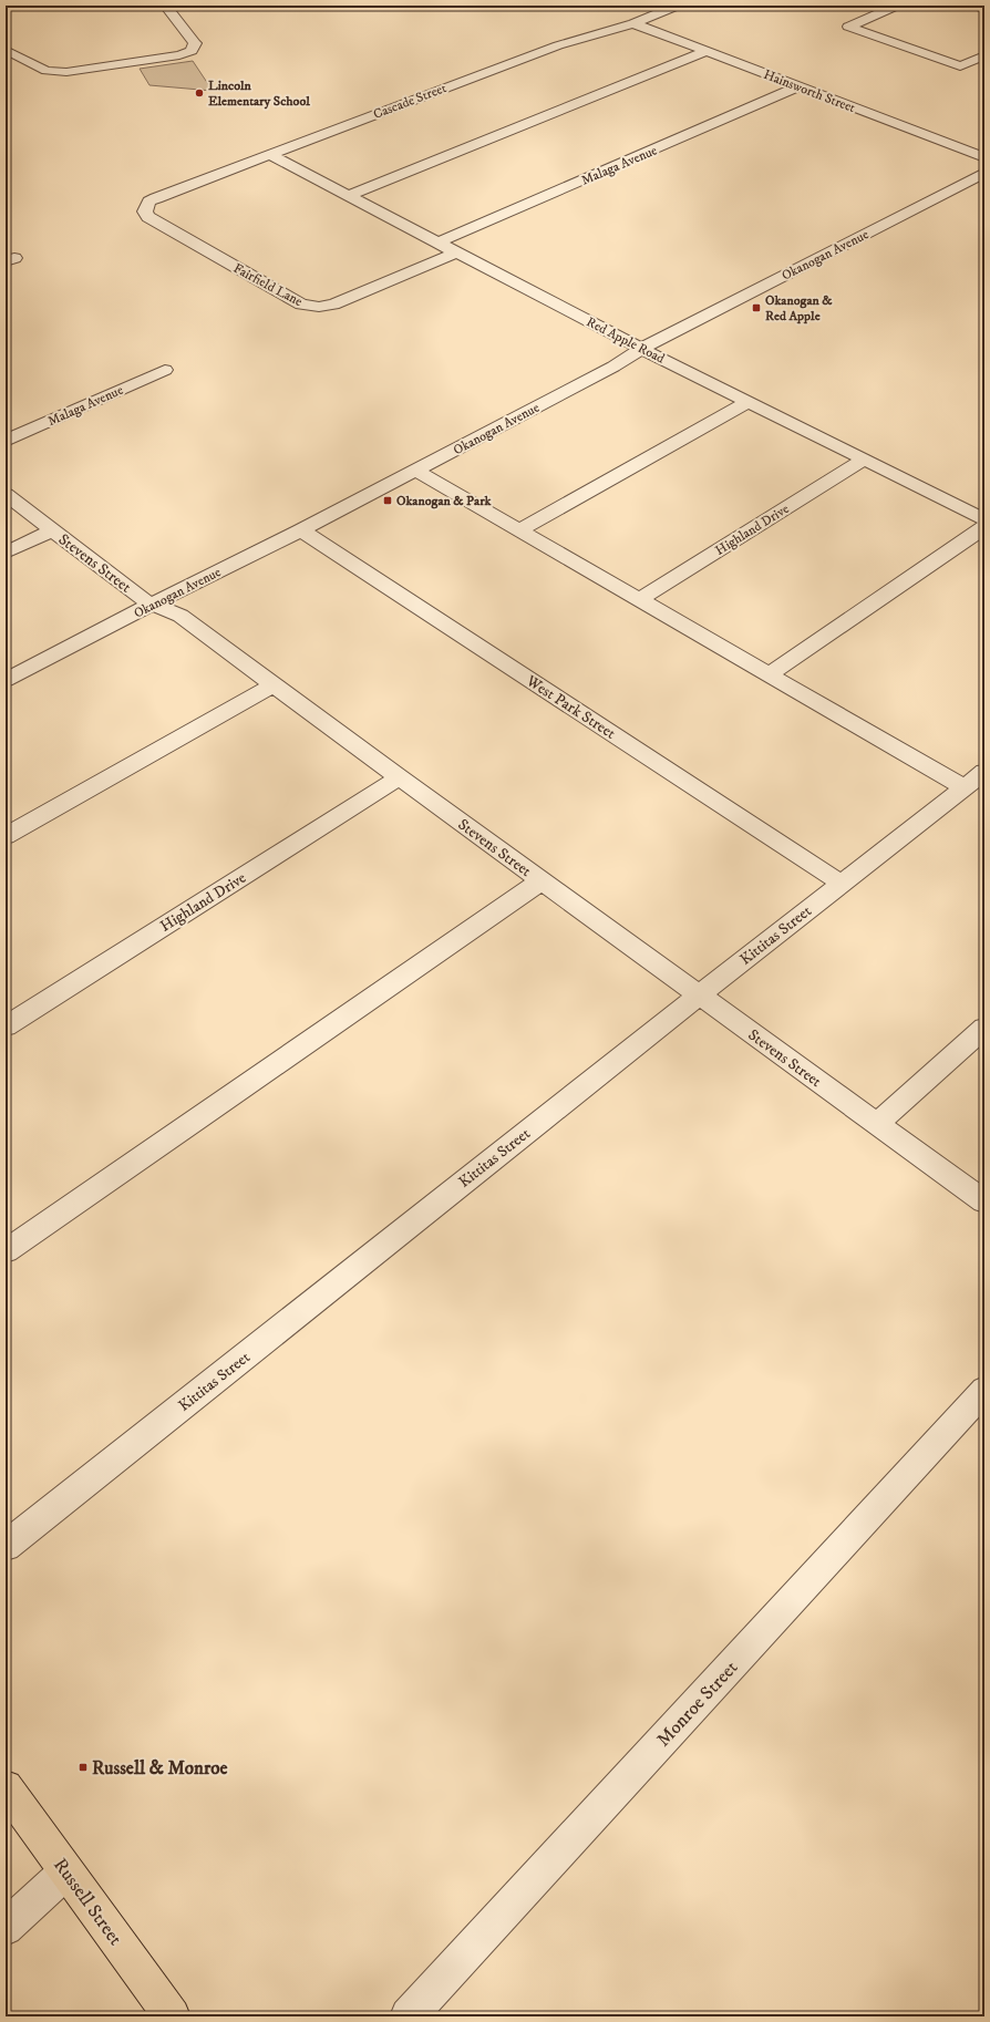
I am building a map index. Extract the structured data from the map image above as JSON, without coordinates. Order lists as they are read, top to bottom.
{
  "streets": {
    "main road": ["Russell Street"],
    "street": [
      "Hainsworth Street",
      "Cascade Street",
      "Malaga Avenue",
      "Okanogan Avenue",
      "Fairfield Lane",
      "Red Apple Road",
      "Highland Drive",
      "Stevens Street",
      "West Park Street",
      "Kittitas Street",
      "Monroe Street"
    ]
  },
  "crossings": [
    ["Hainsworth Street", "Cascade Street"],
    ["Hainsworth Street", "Malaga Avenue"],
    ["Cascade Street", "Fairfield Lane"],
    ["Cascade Street", "Red Apple Road"],
    ["Malaga Avenue", "Red Apple Road"],
    ["Okanogan Avenue", "Red Apple Road"],
    ["Okanogan Avenue", "Stevens Street"],
    ["Okanogan Avenue", "West Park Street"],
    ["Fairfield Lane", "Red Apple Road"],
    ["Red Apple Road", "Highland Drive"],
    ["Highland Drive", "Stevens Street"],
    ["Stevens Street", "Kittitas Street"],
    ["West Park Street", "Kittitas Street"]
  ],
  "places": {
    "other": ["Lincoln Elementary School"],
    "transit": ["Okanogan & Red Apple", "Okanogan & Park", "Russell & Monroe"]
  }
}
